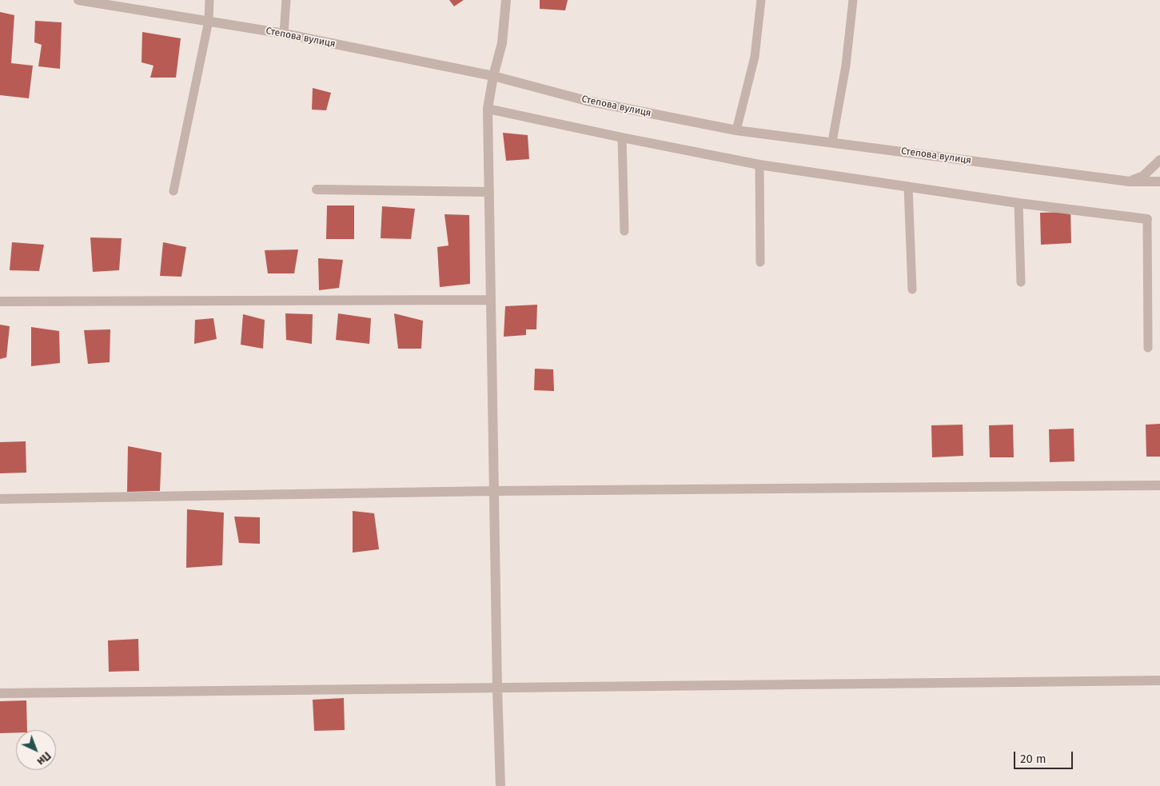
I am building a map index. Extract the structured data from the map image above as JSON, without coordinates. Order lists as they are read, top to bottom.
{
  "streets": {
    "street": ["Степова вулиця"]
  },
  "scale_bar": "20 m",
  "north": "bottom right"
}
